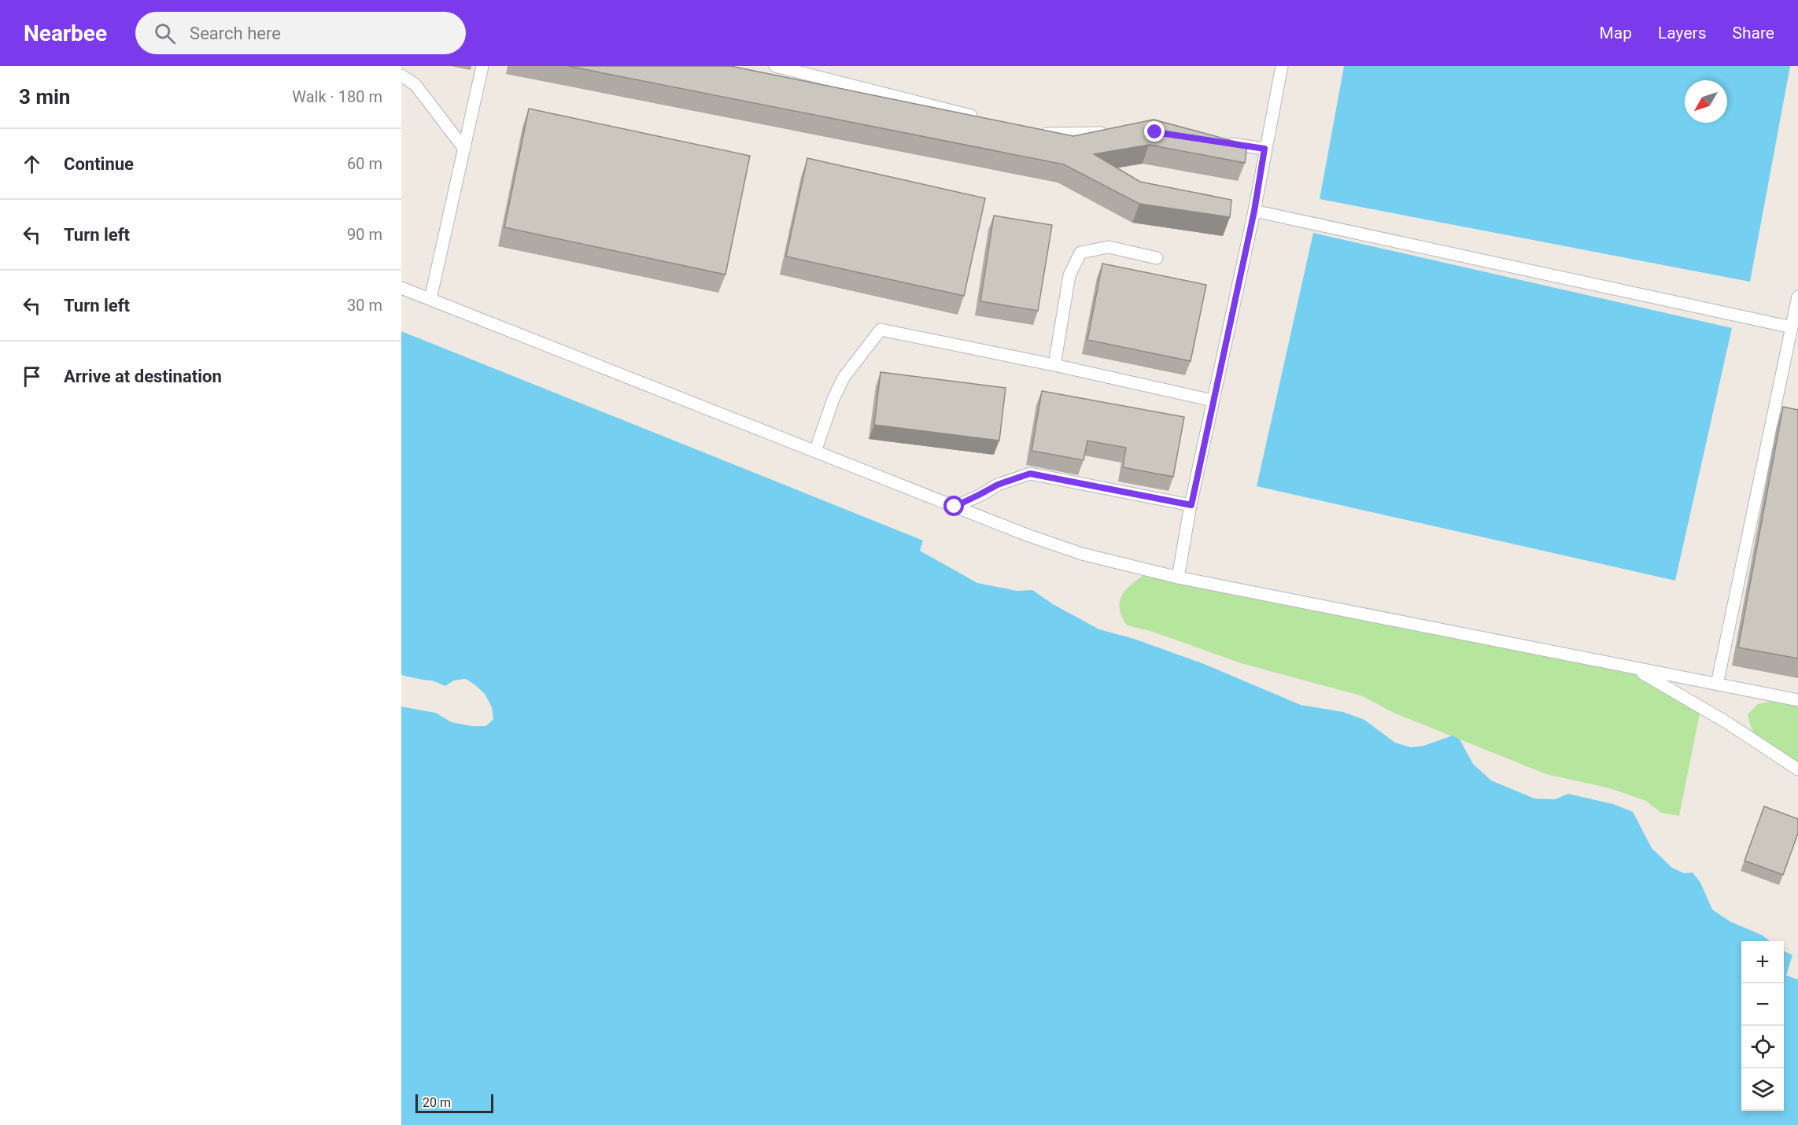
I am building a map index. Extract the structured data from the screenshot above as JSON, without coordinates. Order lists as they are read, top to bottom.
{
  "scale_bar": "20 m",
  "north": "bottom left",
  "page": {
    "header": "Nearbee",
    "search": "Search here",
    "nav": ["Map", "Layers", "Share"],
    "heading": ["3 min", "Walk · 180 m"],
    "list": [
      ["Continue", "60 m"],
      ["Turn left", "90 m"],
      ["Turn left", "30 m"],
      "Arrive at destination"
    ],
    "map_buttons": ["+", "−"],
    "scale": "20 m"
  }
}
